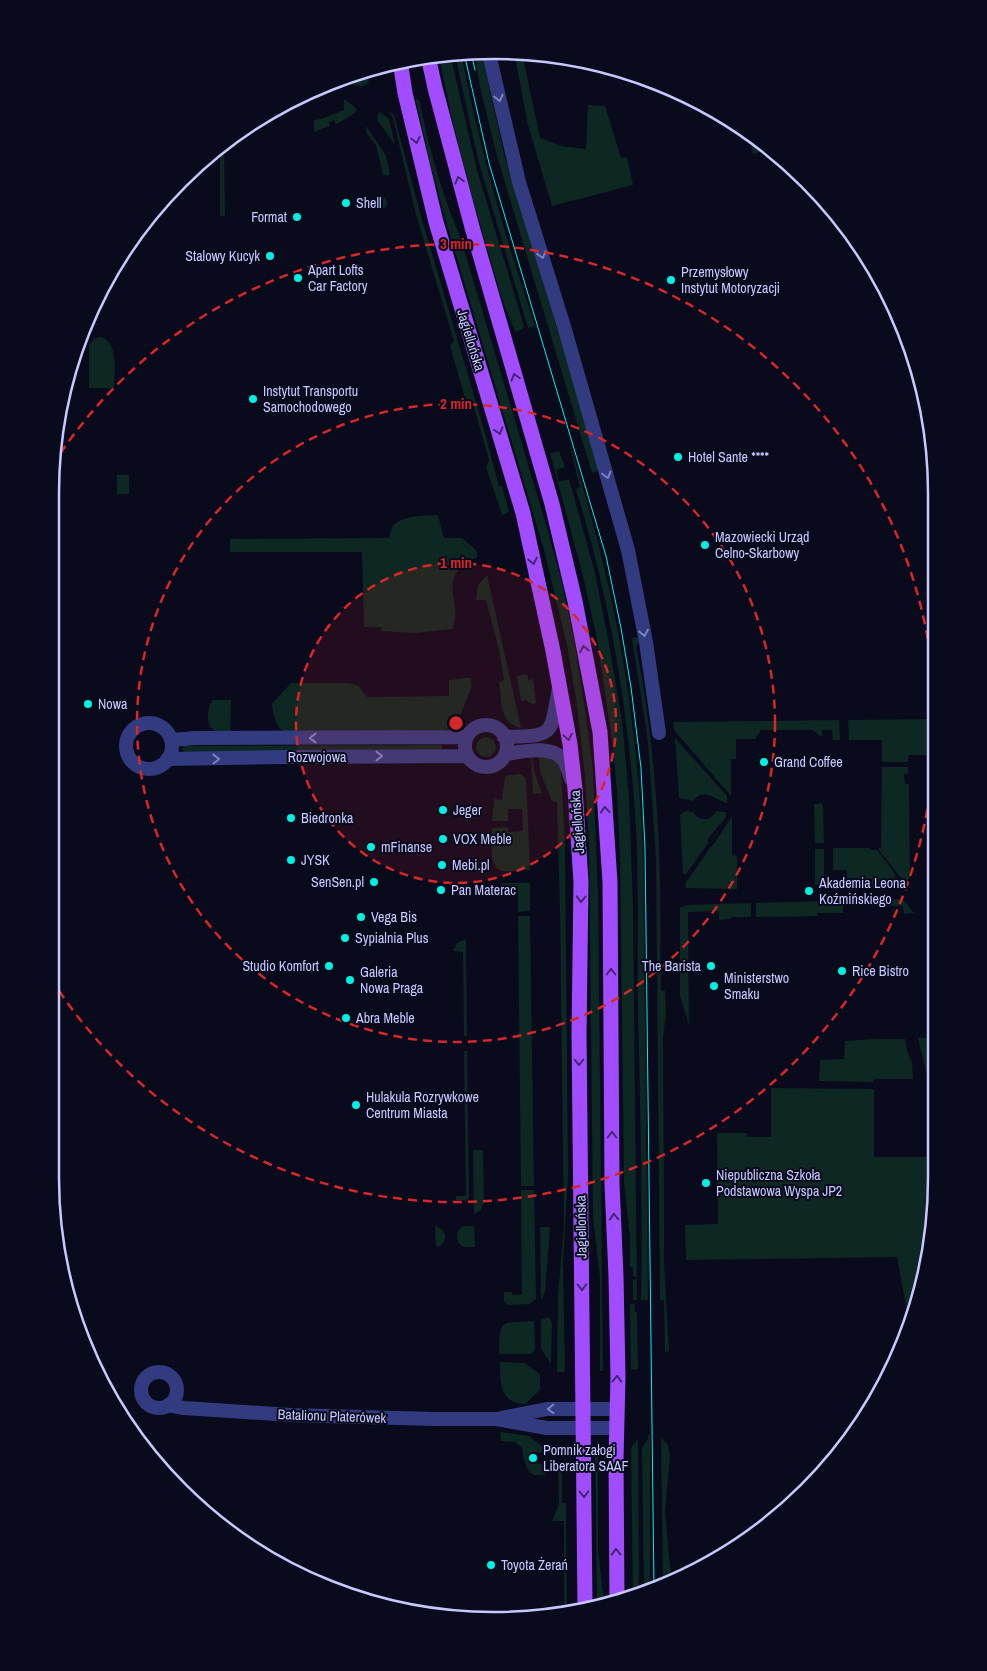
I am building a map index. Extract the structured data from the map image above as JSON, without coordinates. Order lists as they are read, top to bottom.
{
  "streets": {
    "main road": ["Jagiellońska"],
    "street": ["Rozwojowa", "Batalionu Platerówek"]
  },
  "crossings": [
    ["Jagiellońska", "Rozwojowa"],
    ["Jagiellońska", "Batalionu Platerówek"]
  ],
  "places": [
    "Shell",
    "Format",
    "Stalowy Kucyk",
    "Apart Lofts Car Factory",
    "Przemysłowy Instytut Motoryzacji",
    "Instytut Transportu Samochodowego",
    "Hotel Sante ****",
    "Mazowiecki Urząd Celno-Skarbowy",
    "Nowa",
    "Grand Coffee",
    "Jeger",
    "Biedronka",
    "VOX Meble",
    "mFinanse",
    "JYSK",
    "Mebi.pl",
    "SenSen.pl",
    "Pan Materac",
    "Akademia Leona Koźmińskiego",
    "Vega Bis",
    "Sypialnia Plus",
    "Studio Komfort",
    "The Barista",
    "Rice Bistro",
    "Galeria Nowa Praga",
    "Ministerstwo Smaku",
    "Abra Meble",
    "Hulakula Rozrywkowe Centrum Miasta",
    "Niepubliczna Szkoła Podstawowa Wyspa JP2",
    "Pomnik załogi Liberatora SAAF",
    "Toyota Żerań"
  ],
  "rings": ["3 min", "2 min", "1 min"]
}
